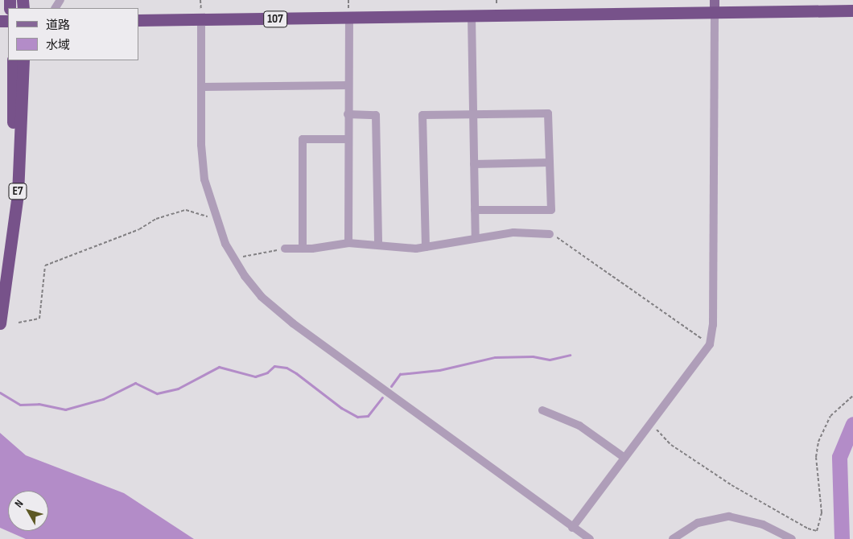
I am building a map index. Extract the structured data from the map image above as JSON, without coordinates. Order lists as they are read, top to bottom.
{
  "streets": {
    "highway": ["107", "E7"]
  },
  "legend": ["道路", "水域"],
  "north": "top left"
}
